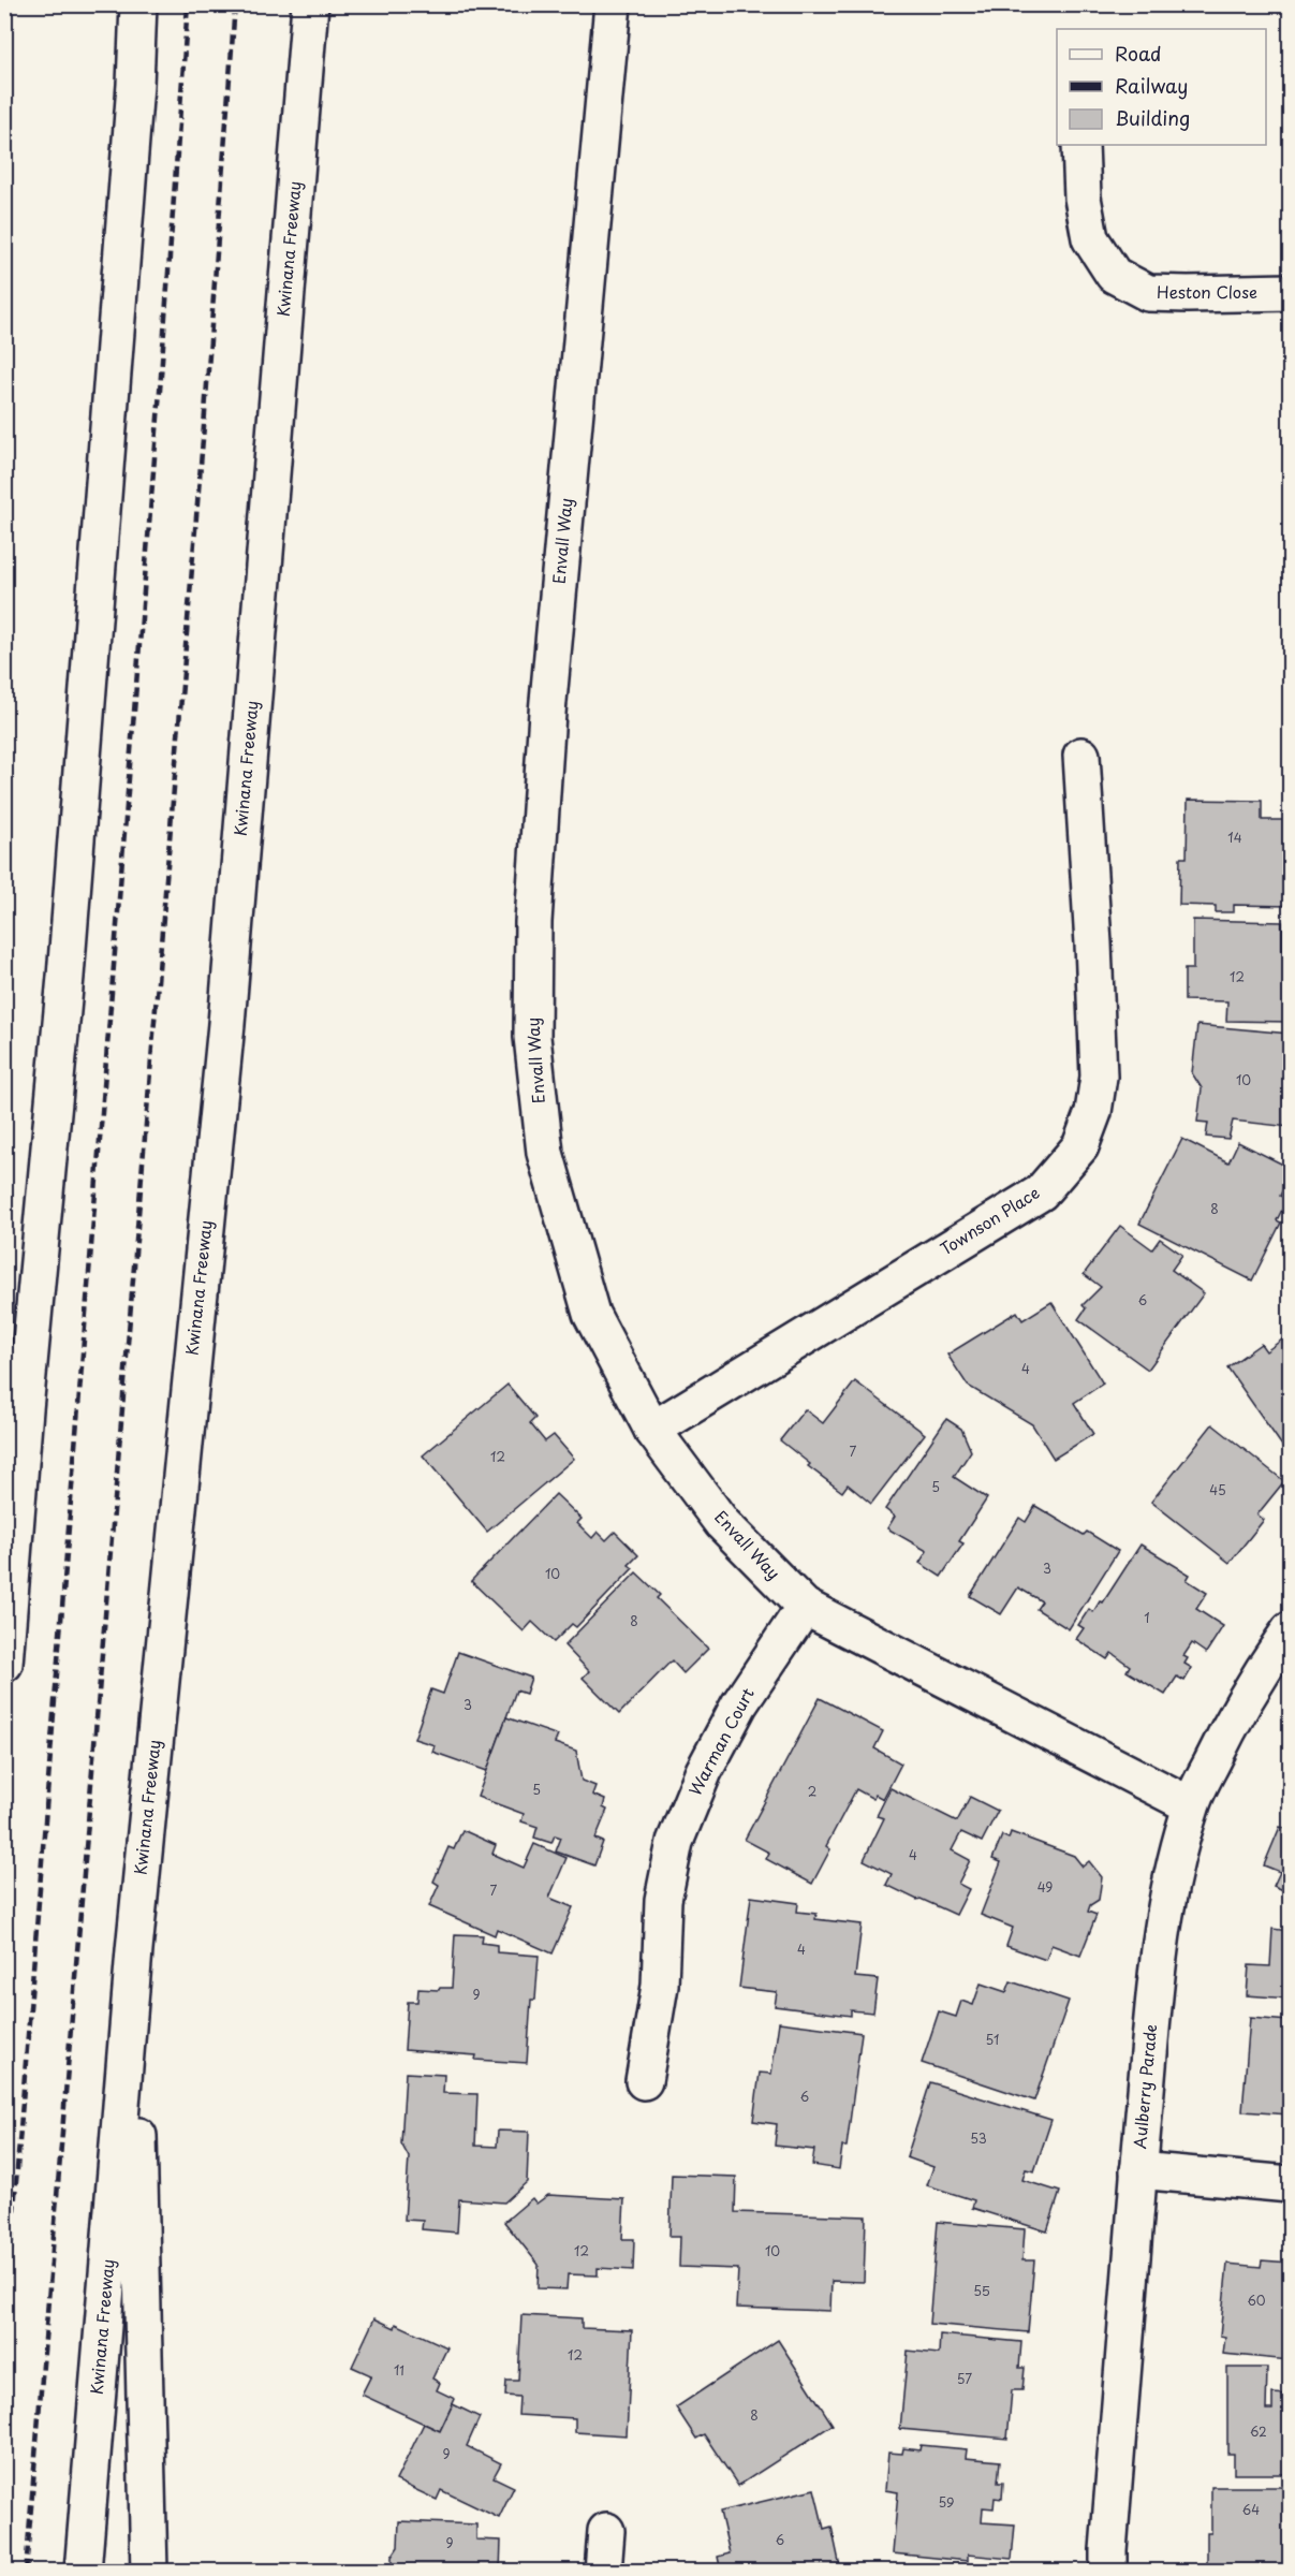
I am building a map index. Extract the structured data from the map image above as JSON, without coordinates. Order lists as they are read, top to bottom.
{
  "streets": {
    "main road": [
      "Kwinana Freeway",
      "Heston Close",
      "Envall Way",
      "Townson Place",
      "Warman Court",
      "Aulberry Parade"
    ]
  },
  "crossings": [
    ["Envall Way", "Townson Place"],
    ["Envall Way", "Warman Court"],
    ["Envall Way", "Aulberry Parade"]
  ],
  "house_numbers": [
    "14",
    "12",
    "10",
    "8",
    "6",
    "4",
    "7",
    "12",
    "5",
    "45",
    "3",
    "10",
    "1",
    "8",
    "3",
    "5",
    "2",
    "4",
    "49",
    "7",
    "4",
    "9",
    "51",
    "6",
    "53",
    "12",
    "10",
    "55",
    "60",
    "12",
    "11",
    "57",
    "8",
    "62",
    "9",
    "59",
    "64",
    "6",
    "9"
  ],
  "legend": ["Road", "Railway", "Building"]
}
